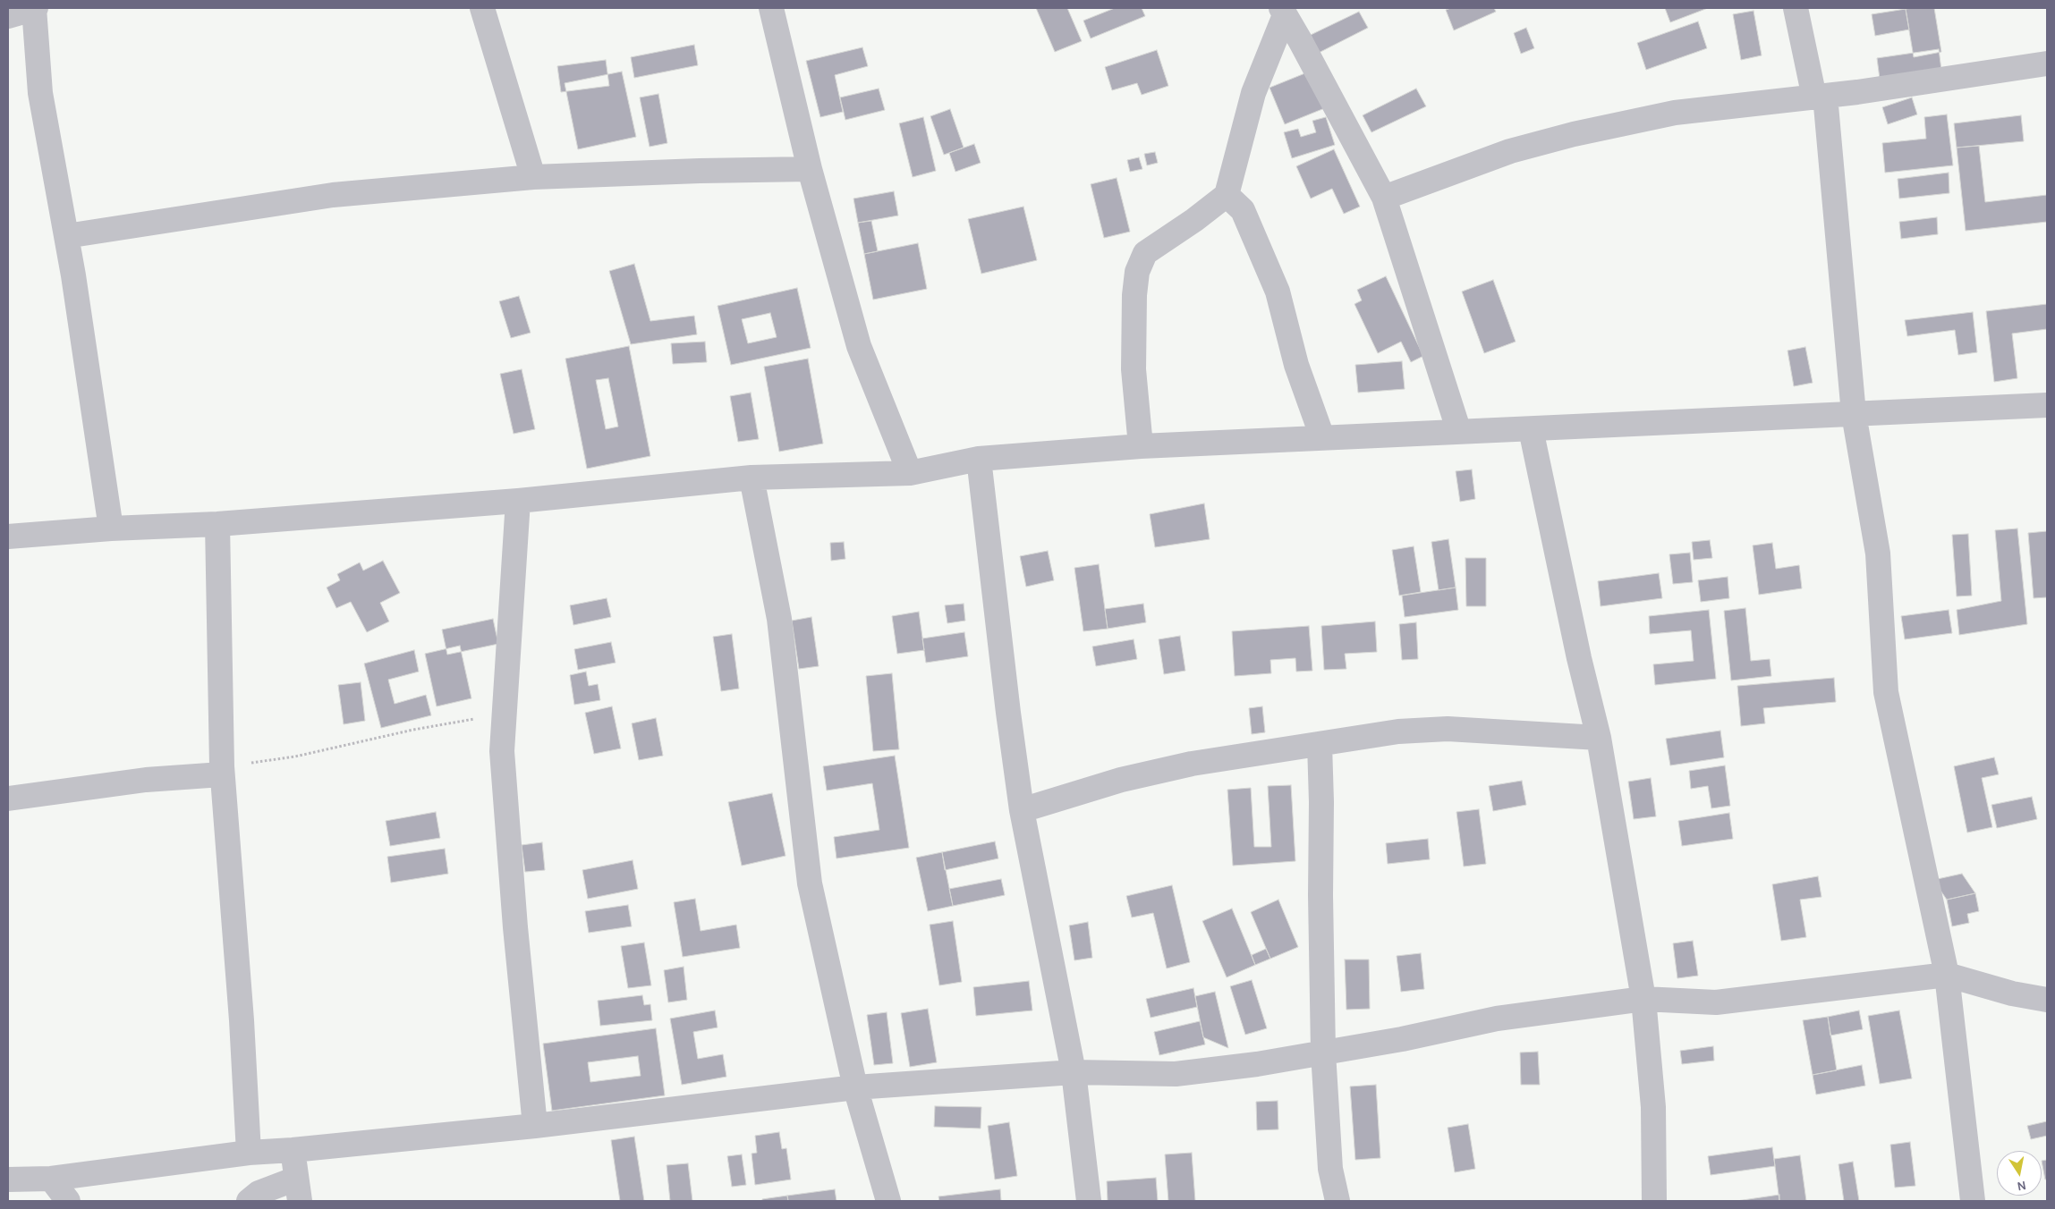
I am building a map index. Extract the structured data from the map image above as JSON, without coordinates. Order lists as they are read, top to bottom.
{
  "north": "bottom"
}
